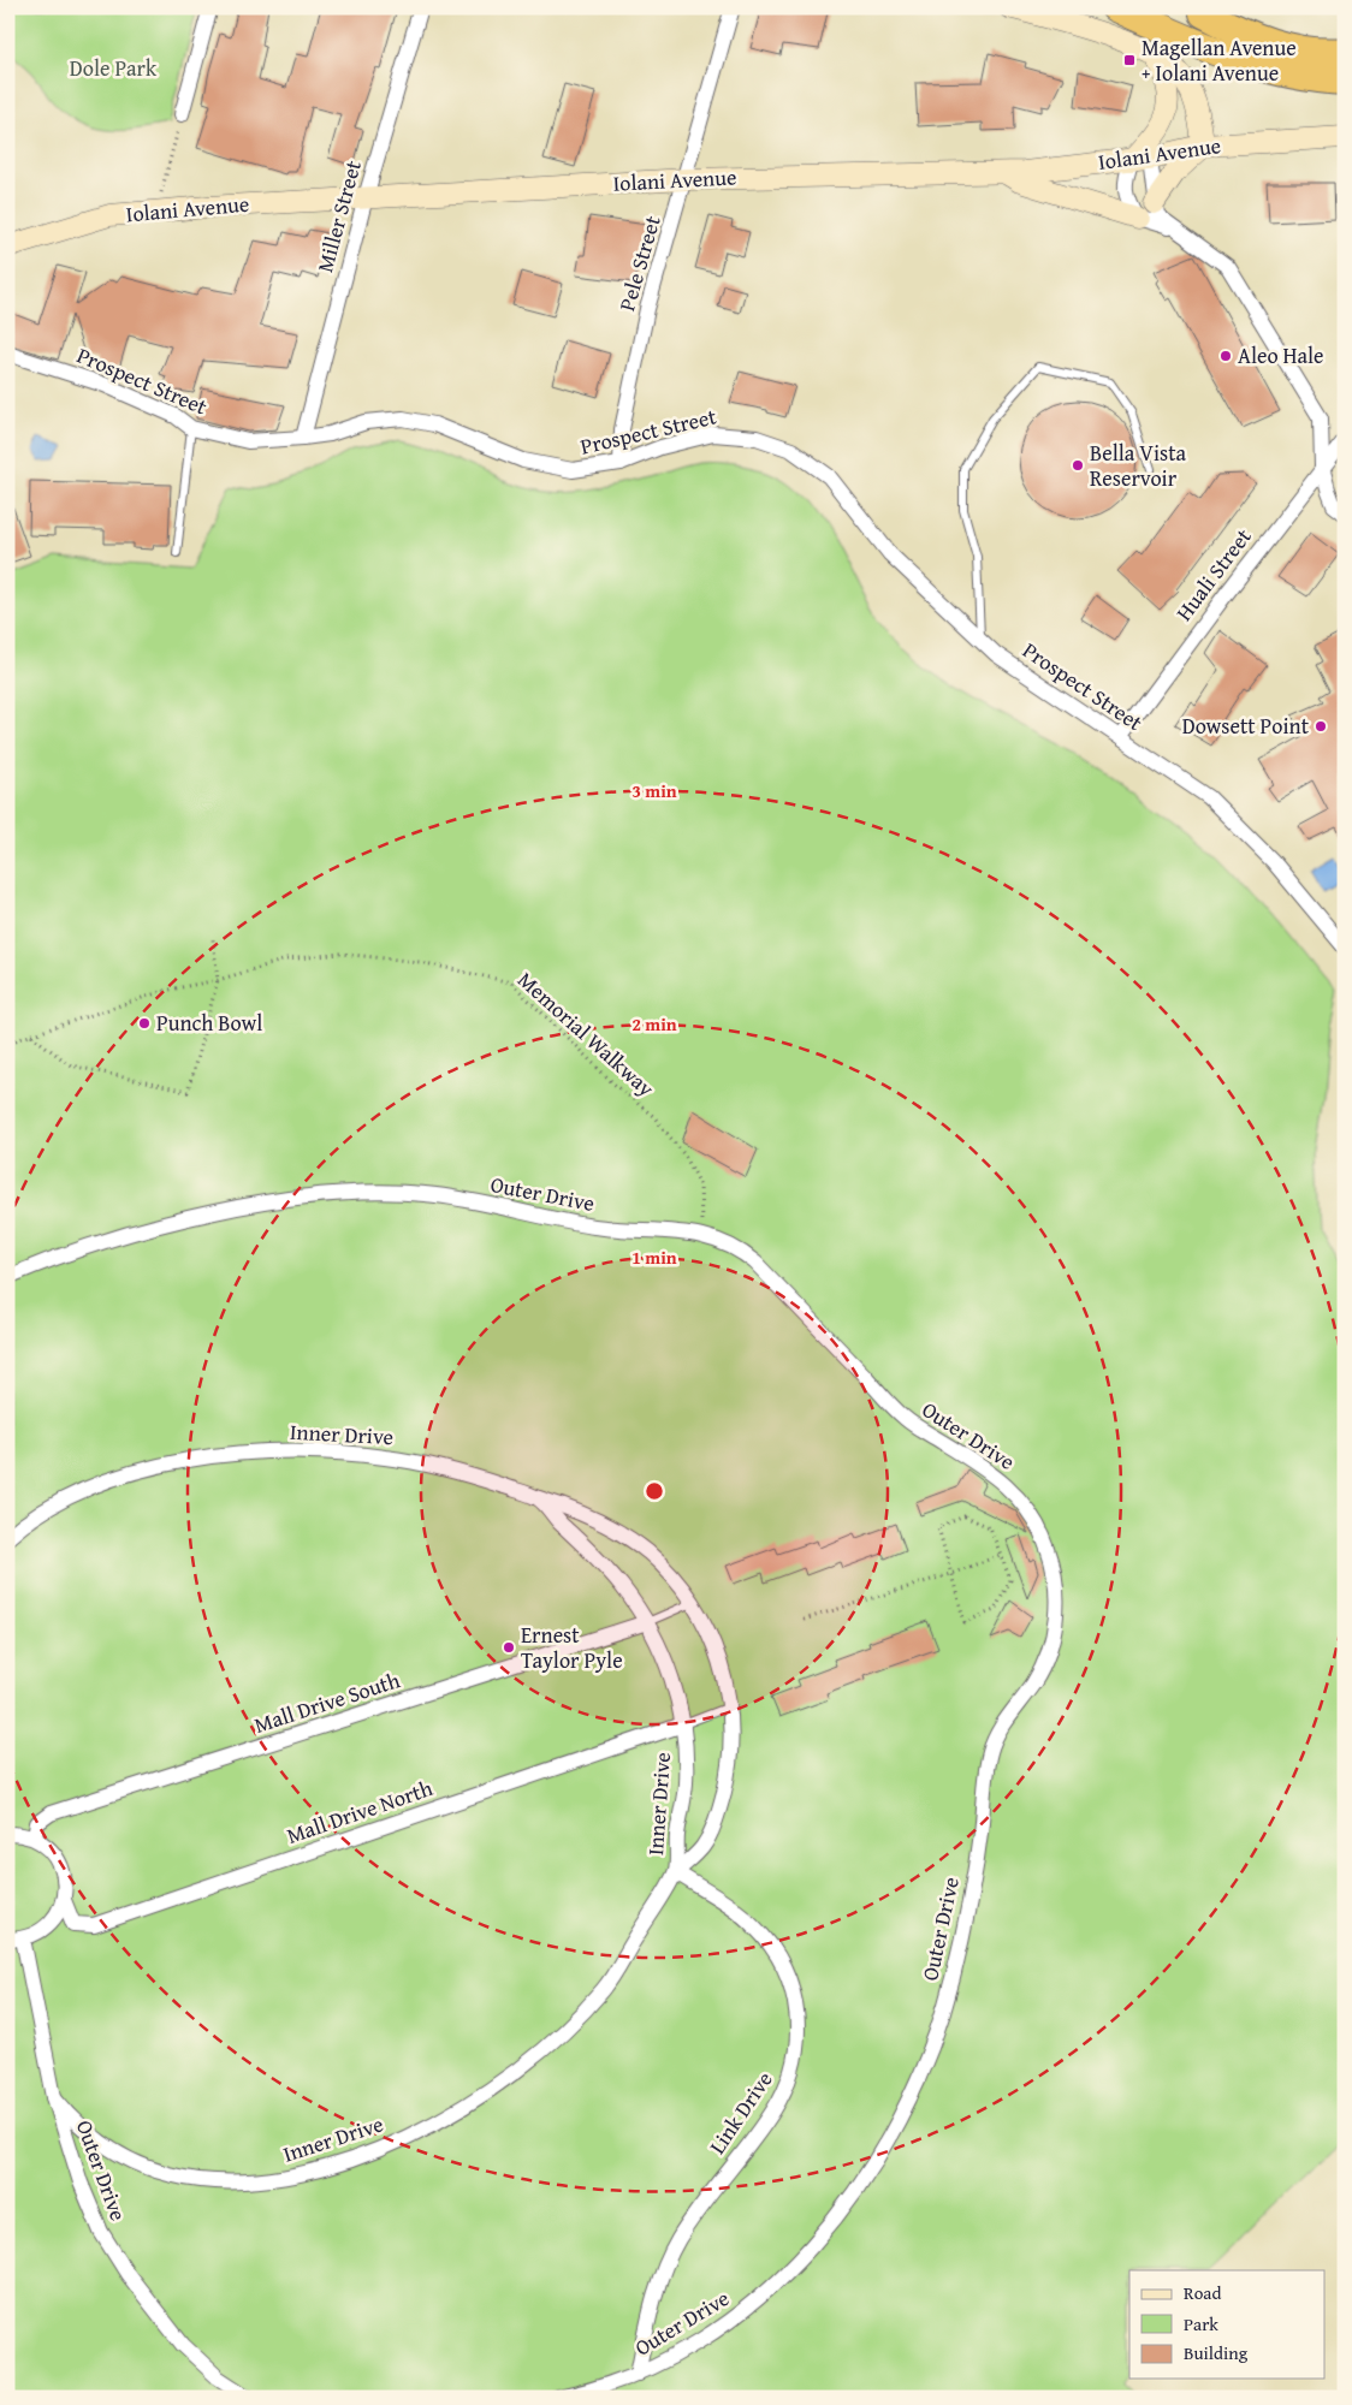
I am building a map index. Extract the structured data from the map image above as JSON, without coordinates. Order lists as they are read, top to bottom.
{
  "streets": {
    "main road": ["Iolani Avenue"],
    "street": [
      "Miller Street",
      "Pele Street",
      "Prospect Street",
      "Huali Street",
      "Outer Drive",
      "Inner Drive",
      "Mall Drive South",
      "Mall Drive North",
      "Link Drive"
    ],
    "path": ["Memorial Walkway"]
  },
  "crossings": [
    ["Iolani Avenue", "Miller Street"],
    ["Iolani Avenue", "Pele Street"],
    ["Miller Street", "Prospect Street"],
    ["Pele Street", "Prospect Street"],
    ["Prospect Street", "Huali Street"],
    ["Memorial Walkway", "Outer Drive"],
    ["Outer Drive", "Inner Drive"],
    ["Outer Drive", "Link Drive"],
    ["Inner Drive", "Mall Drive South"],
    ["Inner Drive", "Mall Drive North"],
    ["Inner Drive", "Link Drive"]
  ],
  "parks": ["Dole Park"],
  "places": {
    "transit": ["Magellan Avenue + Iolani Avenue"],
    "other": [
      "Aleo Hale",
      "Bella Vista Reservoir",
      "Dowsett Point",
      "Punch Bowl",
      "Ernest Taylor Pyle"
    ]
  },
  "legend": ["Road", "Park", "Building"],
  "rings": ["3 min", "2 min", "1 min"]
}
